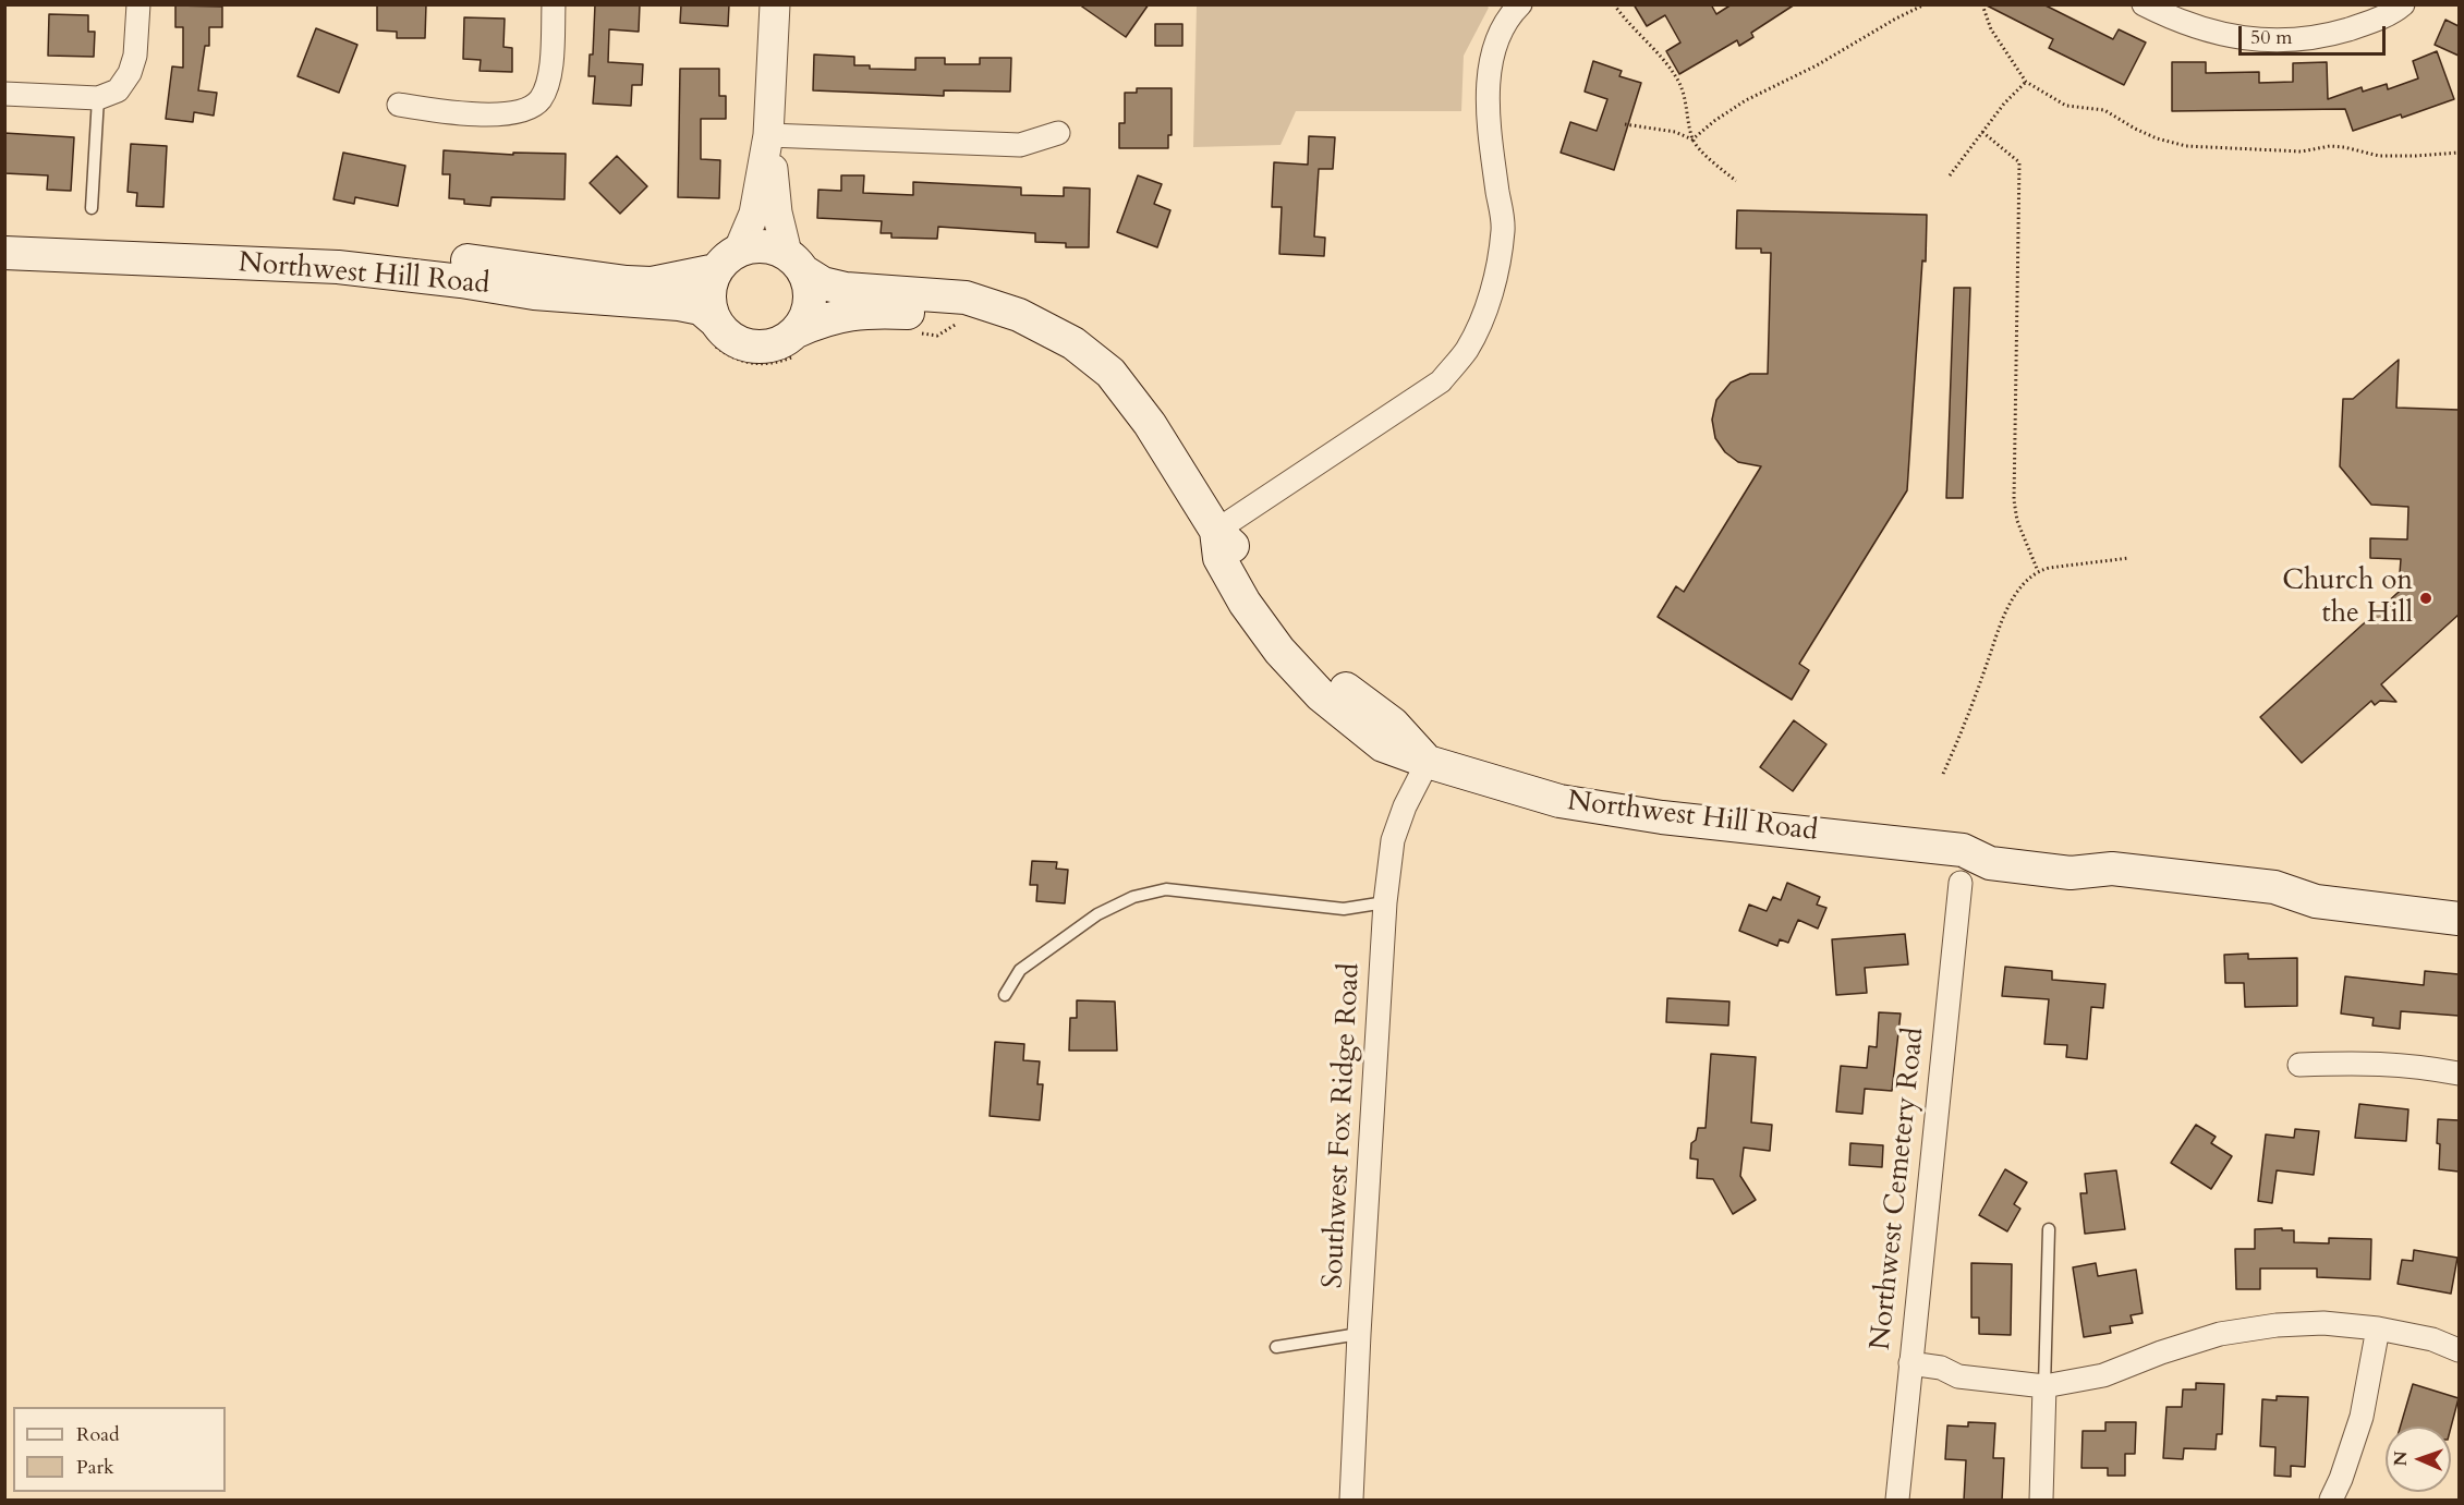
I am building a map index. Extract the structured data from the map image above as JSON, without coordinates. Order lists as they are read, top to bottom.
{
  "streets": {
    "main road": ["Northwest Hill Road"],
    "street": ["Southwest Fox Ridge Road", "Northwest Cemetery Road"]
  },
  "crossings": [
    ["Northwest Hill Road", "Southwest Fox Ridge Road"]
  ],
  "places": ["Church on the Hill"],
  "legend": ["Road", "Park"],
  "scale_bar": "50 m",
  "north": "left"
}
